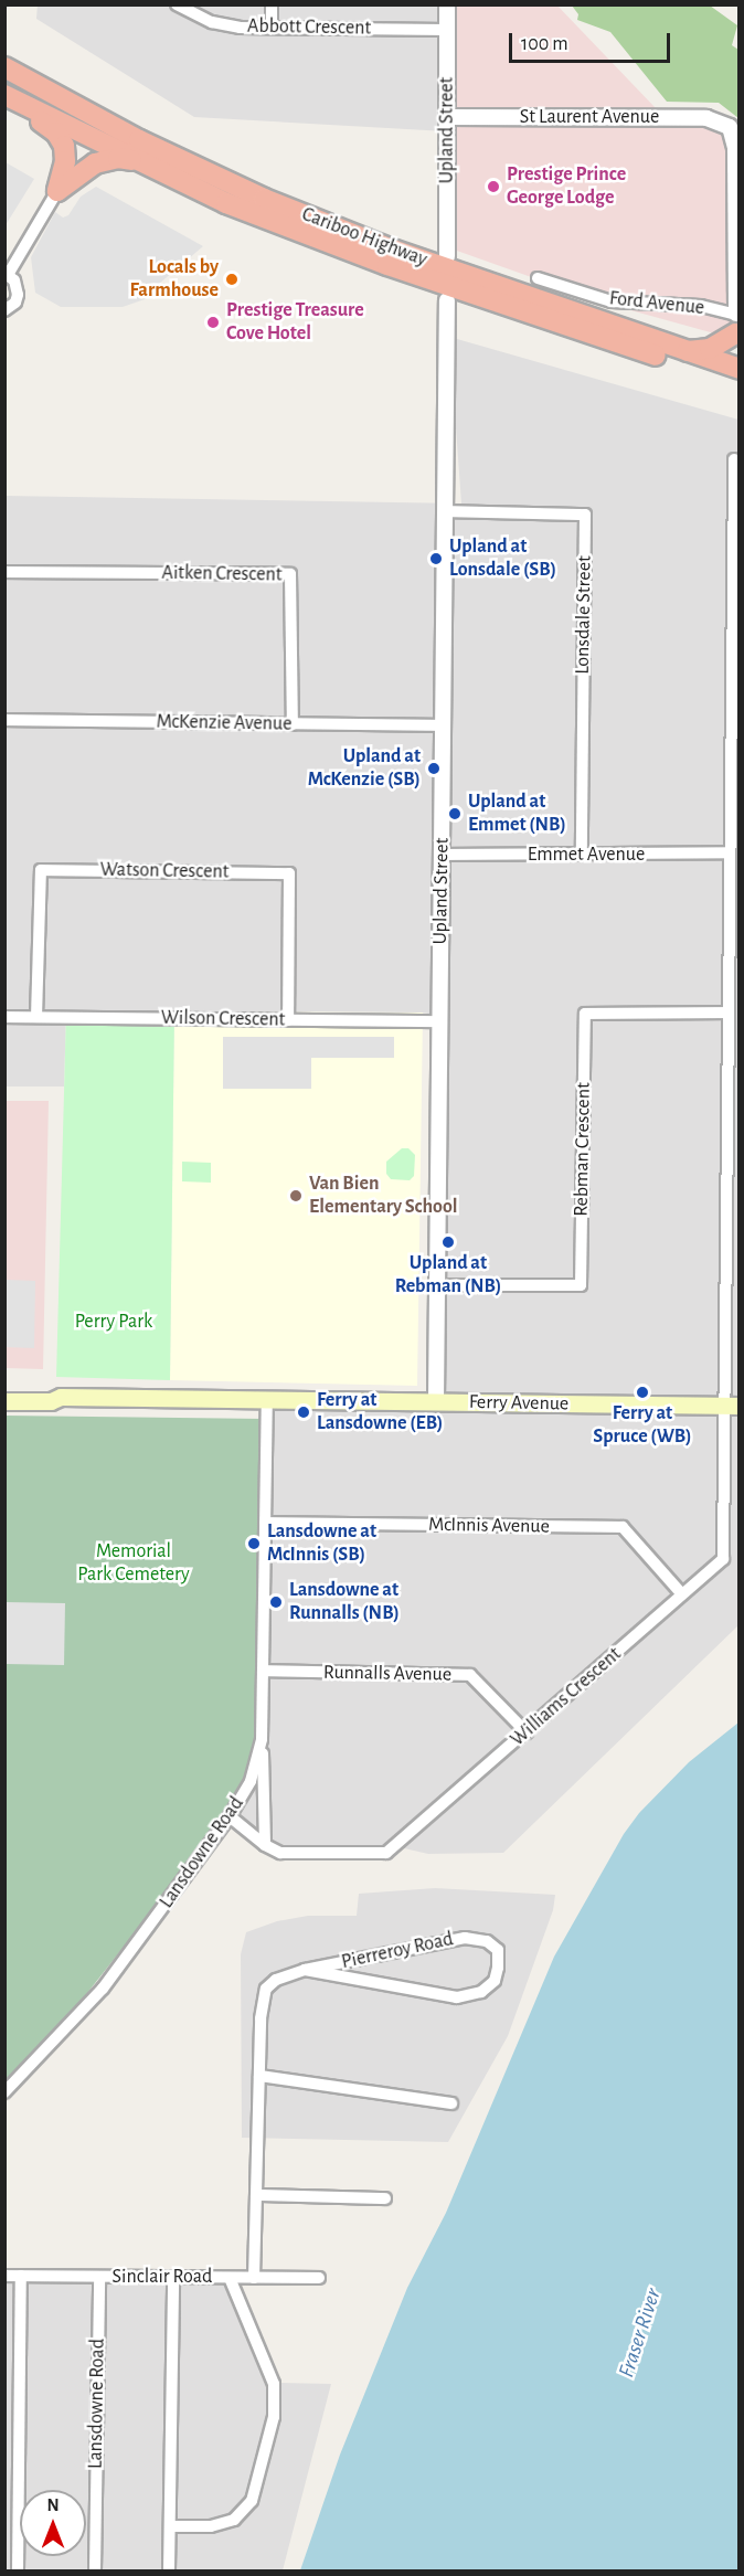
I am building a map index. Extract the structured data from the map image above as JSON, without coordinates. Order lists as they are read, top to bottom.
{
  "streets": {
    "highway": ["Cariboo Highway"],
    "main road": ["Ferry Avenue"],
    "street": [
      "Abbott Crescent",
      "St Laurent Avenue",
      "Upland Street",
      "Ford Avenue",
      "Aitken Crescent",
      "Lonsdale Street",
      "McKenzie Avenue",
      "Emmet Avenue",
      "Watson Crescent",
      "Wilson Crescent",
      "Rebman Crescent",
      "McInnis Avenue",
      "Runnalls Avenue",
      "Williams Crescent",
      "Lansdowne Road",
      "Pierreroy Road",
      "Sinclair Road"
    ]
  },
  "crossings": [
    ["Abbott Crescent", "Upland Street"],
    ["St Laurent Avenue", "Upland Street"],
    ["St Laurent Avenue", "Ford Avenue"],
    ["Upland Street", "Lonsdale Street"],
    ["Upland Street", "McKenzie Avenue"],
    ["Upland Street", "Emmet Avenue"],
    ["Upland Street", "Wilson Crescent"],
    ["Upland Street", "Rebman Crescent"],
    ["Upland Street", "Ferry Avenue"],
    ["Aitken Crescent", "McKenzie Avenue"],
    ["Lonsdale Street", "Emmet Avenue"],
    ["Emmet Avenue", "Williams Crescent"],
    ["Watson Crescent", "Wilson Crescent"],
    ["Rebman Crescent", "Williams Crescent"],
    ["Ferry Avenue", "Williams Crescent"],
    ["Ferry Avenue", "Lansdowne Road"],
    ["McInnis Avenue", "Williams Crescent"],
    ["McInnis Avenue", "Lansdowne Road"],
    ["Runnalls Avenue", "Williams Crescent"],
    ["Runnalls Avenue", "Lansdowne Road"],
    ["Williams Crescent", "Lansdowne Road"],
    ["Lansdowne Road", "Sinclair Road"],
    ["Pierreroy Road", "Sinclair Road"]
  ],
  "water": ["Fraser River"],
  "parks": ["Perry Park", "Memorial Park Cemetery"],
  "places": [
    "Prestige Prince George Lodge",
    "Locals by Farmhouse",
    "Prestige Treasure Cove Hotel",
    "Upland at Lonsdale (SB)",
    "Upland at McKenzie (SB)",
    "Upland at Emmet (NB)",
    "Van Bien Elementary School",
    "Upland at Rebman (NB)",
    "Ferry at Spruce (WB)",
    "Ferry at Lansdowne (EB)",
    "Lansdowne at McInnis (SB)",
    "Lansdowne at Runnalls (NB)"
  ],
  "scale_bar": "100 m",
  "north": "top"
}
